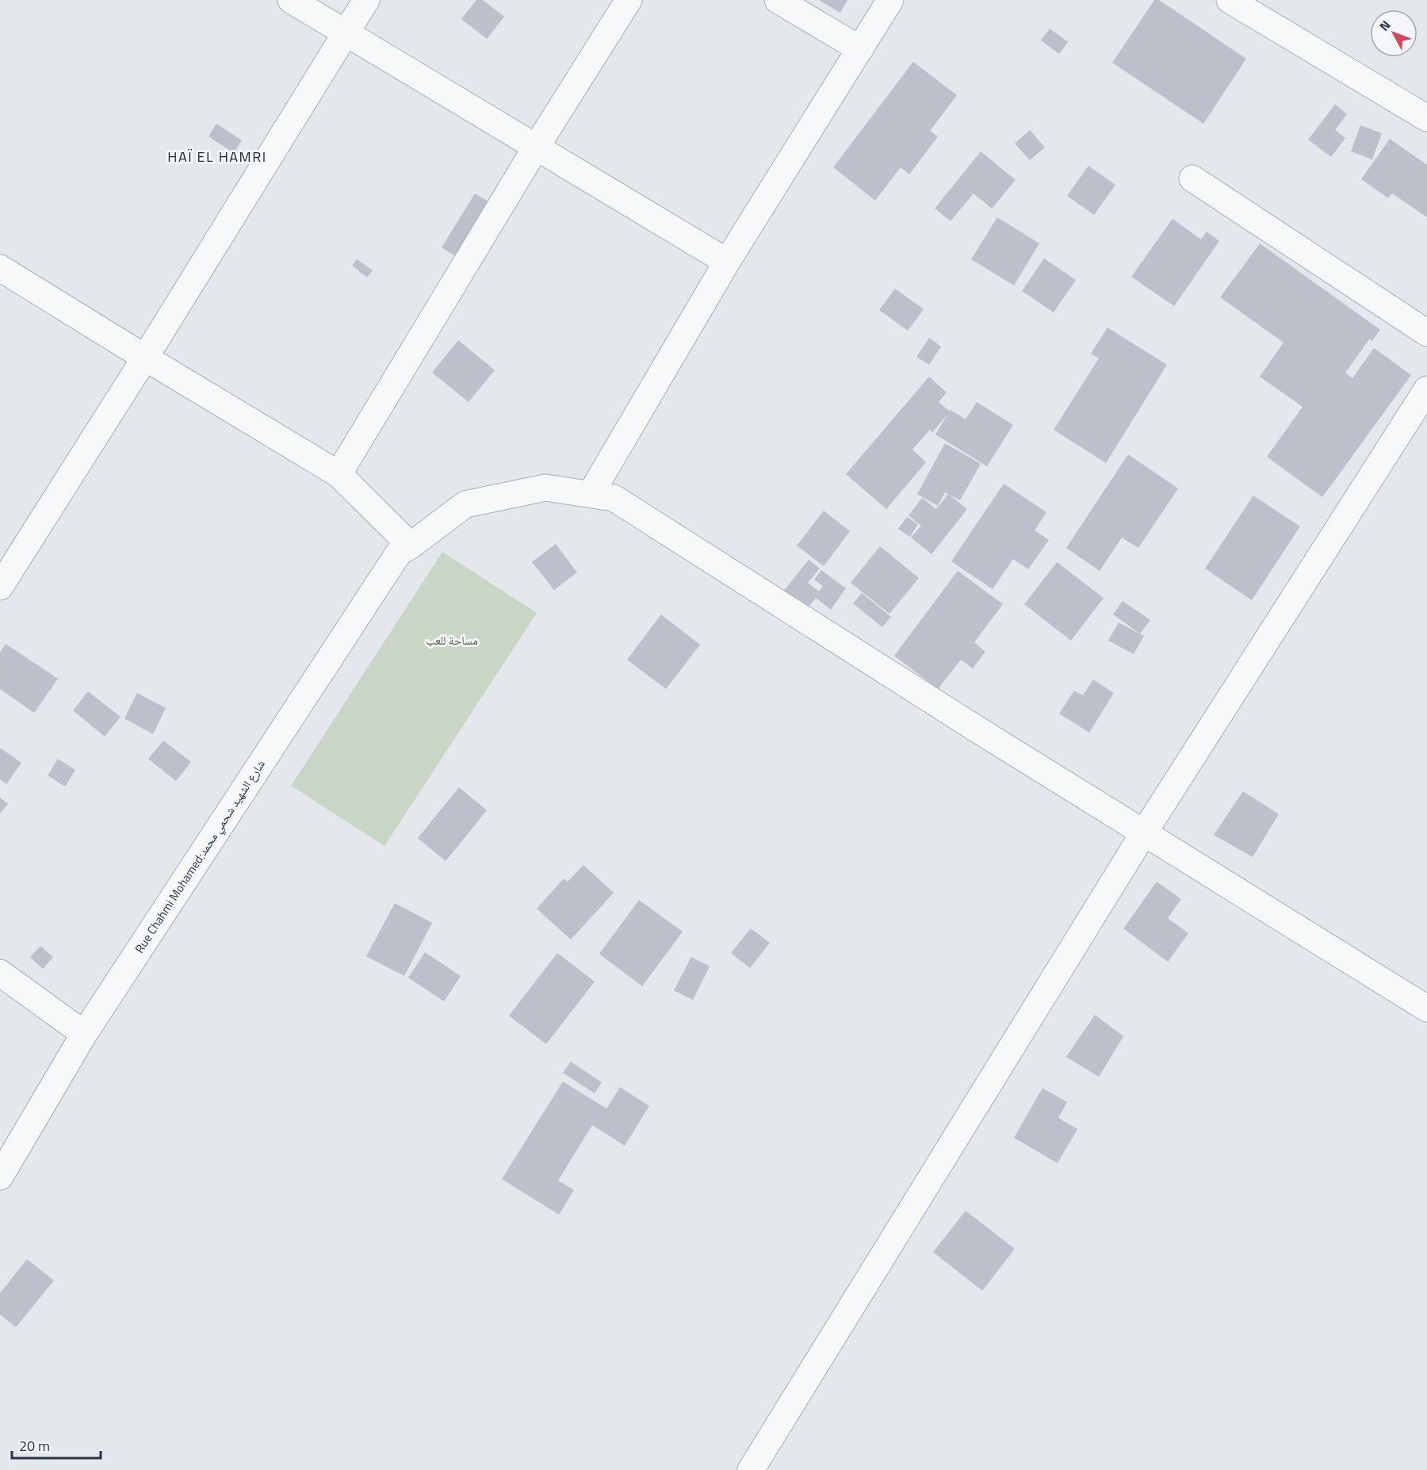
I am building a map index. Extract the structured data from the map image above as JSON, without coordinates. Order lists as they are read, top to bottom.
{
  "streets": {
    "street": ["Rue Chahmi Mohamed;شارع الشهيد شحمي محمد"]
  },
  "districts": ["HAÏ EL HAMRI"],
  "parks": ["مساحة للعب"],
  "scale_bar": "20 m",
  "north": "top left"
}
